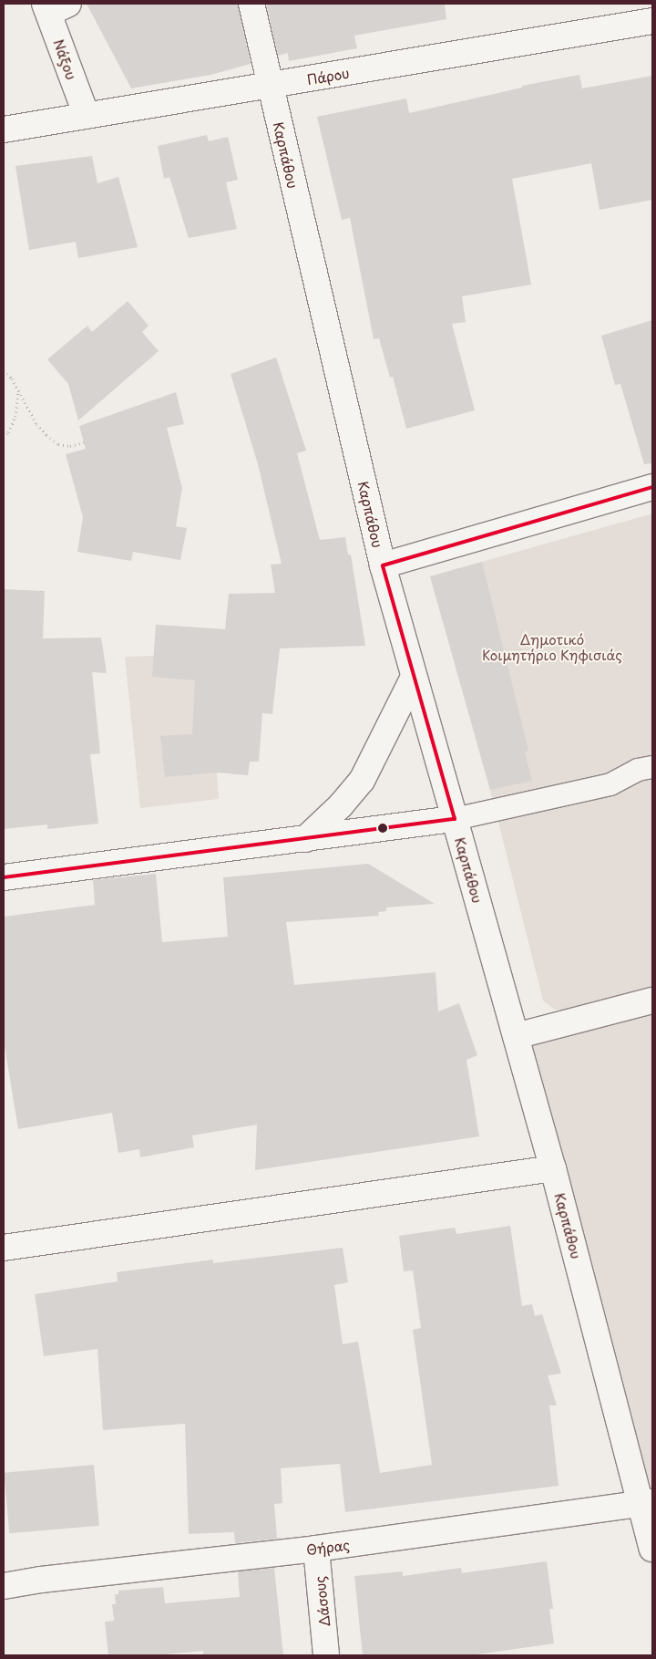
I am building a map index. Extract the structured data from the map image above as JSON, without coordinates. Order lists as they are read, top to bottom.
{
  "streets": {
    "street": [
      "Νάξου",
      "Πάρου",
      "Καρπάθου",
      "Θήρας",
      "Δάσους"
    ]
  },
  "crossings": [
    ["Νάξου", "Πάρου"],
    ["Πάρου", "Καρπάθου"],
    ["Καρπάθου", "Θήρας"],
    ["Θήρας", "Δάσους"]
  ],
  "parks": ["Δημοτικό Κοιμητήριο Κηφισιάς"]
}
